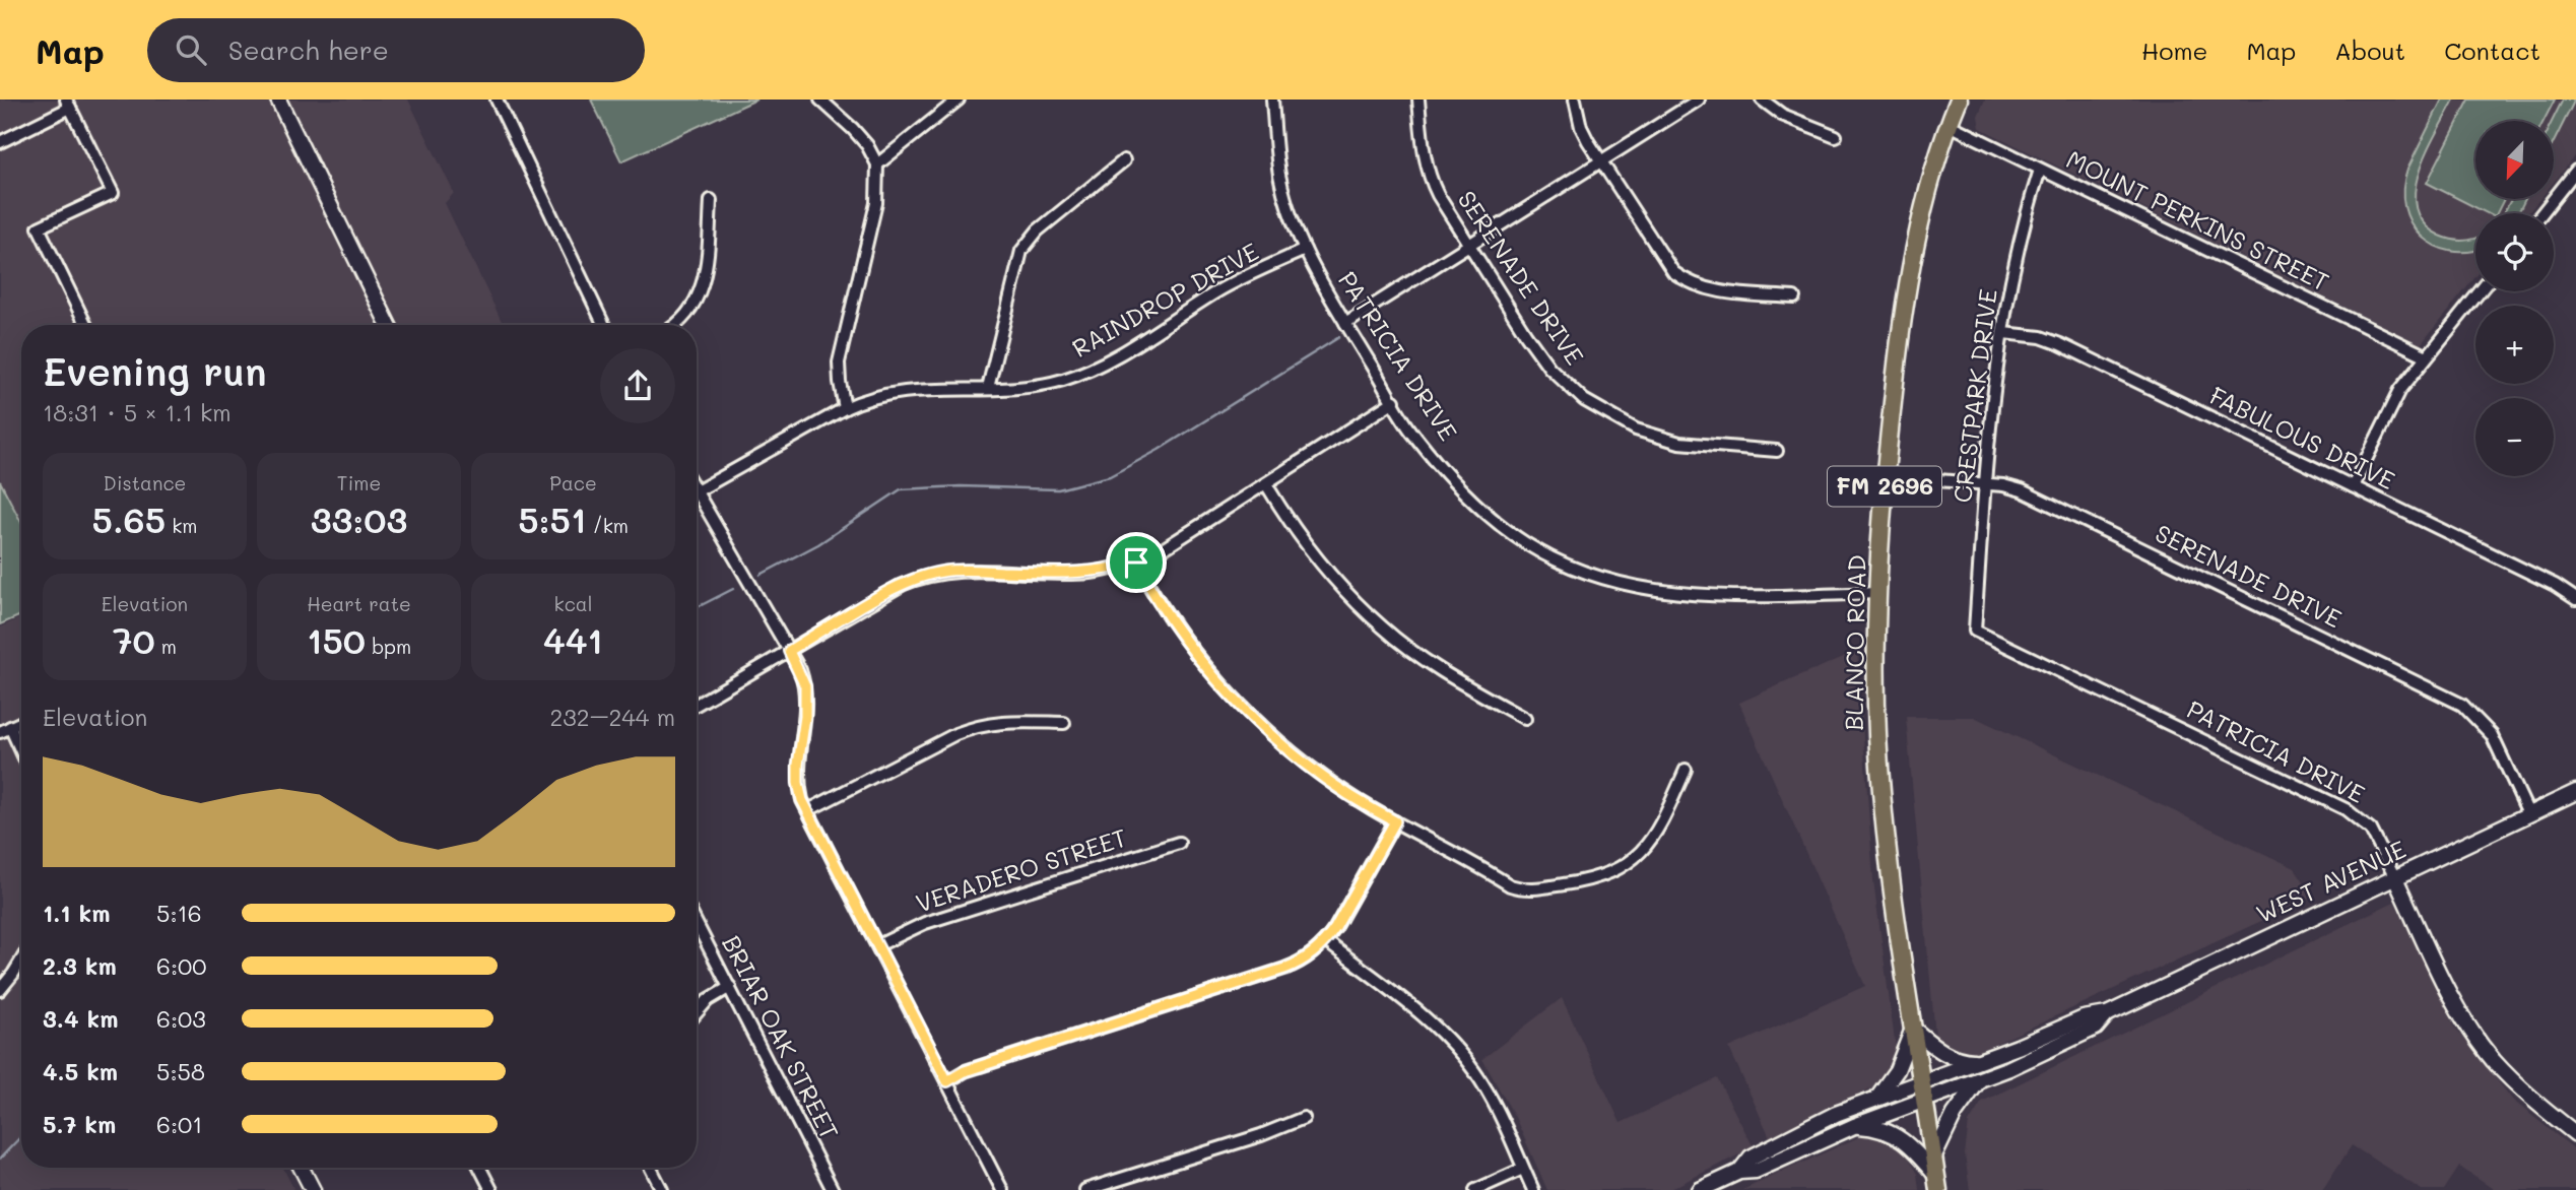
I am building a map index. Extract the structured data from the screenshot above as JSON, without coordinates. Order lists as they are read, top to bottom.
{
  "streets": {
    "main road": [
      "PATRICIA DRIVE",
      "FM 2696",
      "BLANCO ROAD",
      "WEST AVENUE"
    ],
    "street": [
      "MOUNT PERKINS STREET",
      "SERENADE DRIVE",
      "RAINDROP DRIVE",
      "CRESTPARK DRIVE",
      "FABULOUS DRIVE",
      "VERADERO STREET",
      "BRIAR OAK STREET"
    ]
  },
  "crossings": [
    ["MOUNT PERKINS STREET", "CRESTPARK DRIVE"],
    ["MOUNT PERKINS STREET", "BLANCO ROAD"],
    ["SERENADE DRIVE", "CRESTPARK DRIVE"],
    ["SERENADE DRIVE", "BLANCO ROAD"],
    ["SERENADE DRIVE", "WEST AVENUE"],
    ["RAINDROP DRIVE", "PATRICIA DRIVE"],
    ["PATRICIA DRIVE", "CRESTPARK DRIVE"],
    ["PATRICIA DRIVE", "BLANCO ROAD"],
    ["PATRICIA DRIVE", "WEST AVENUE"],
    ["CRESTPARK DRIVE", "FABULOUS DRIVE"],
    ["BLANCO ROAD", "WEST AVENUE"]
  ],
  "north": "bottom left",
  "page": {
    "header": "Map",
    "search": "Search here",
    "nav": [
      "Home",
      "Map",
      "About",
      "Contact"
    ],
    "map_buttons": ["+", "−"],
    "heading": ["Evening run", "18:31 · 5 × 1.1 km"],
    "stats": [
      ["Distance", "5.65 km"],
      ["Time", "33:03"],
      ["Pace", "5:51 /km"],
      ["Elevation", "70 m"],
      ["Heart rate", "150 bpm"],
      ["kcal", "441"]
    ],
    "chart": ["Elevation", "232–244 m"],
    "list": [
      {
        "name": "1.1 km",
        "note": "5:16"
      },
      {
        "name": "2.3 km",
        "note": "6:00"
      },
      {
        "name": "3.4 km",
        "note": "6:03"
      },
      {
        "name": "4.5 km",
        "note": "5:58"
      },
      {
        "name": "5.7 km",
        "note": "6:01"
      }
    ]
  }
}
